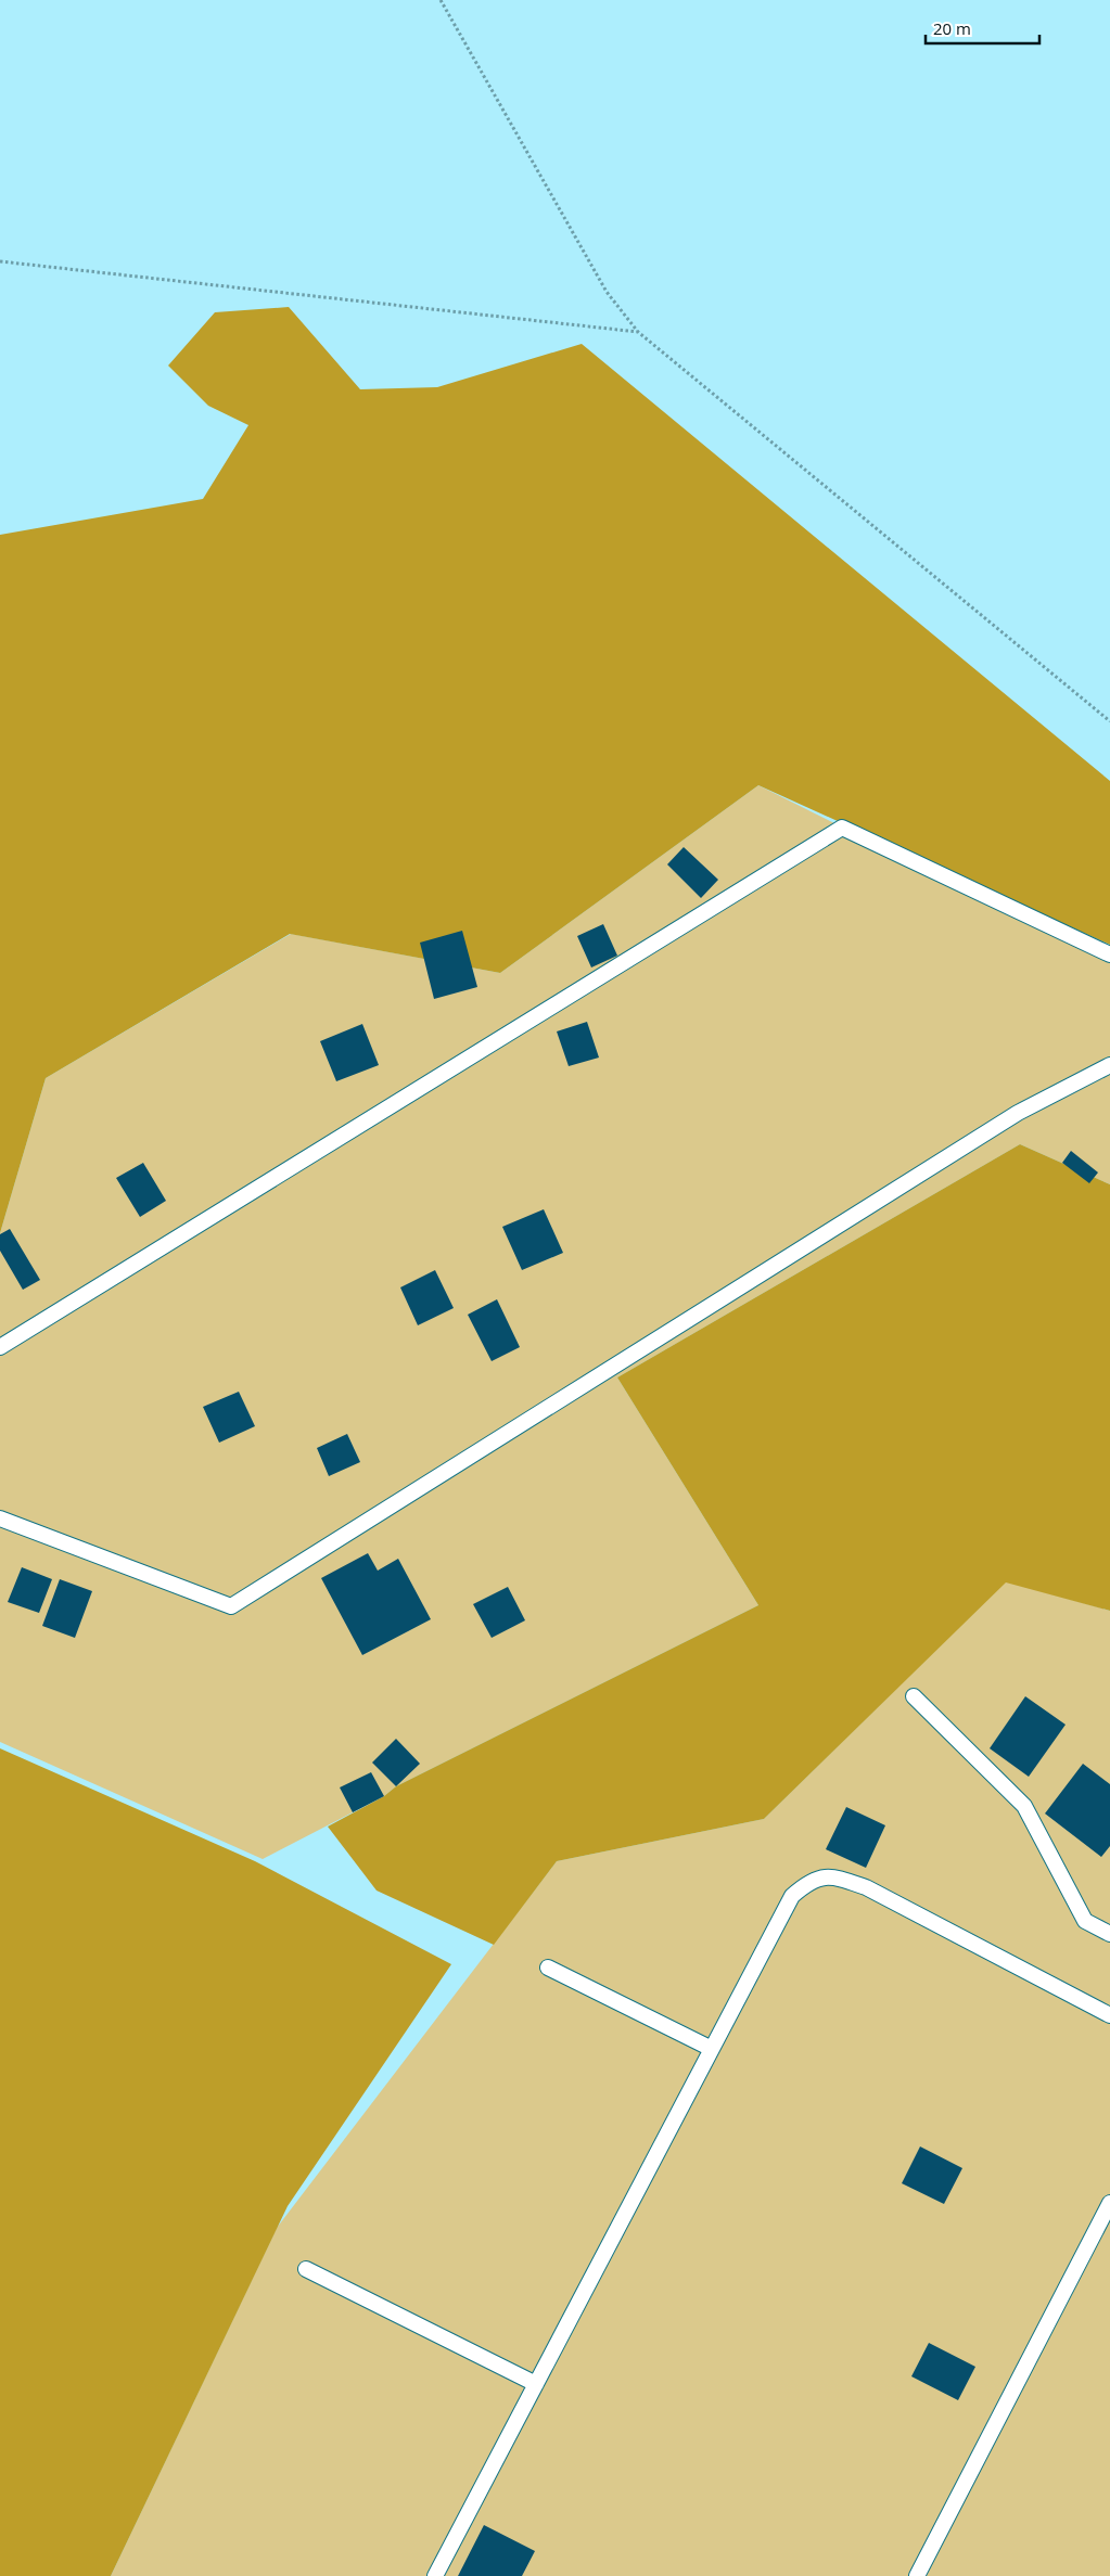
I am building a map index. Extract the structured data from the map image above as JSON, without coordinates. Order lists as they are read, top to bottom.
{
  "scale_bar": "20 m"
}
